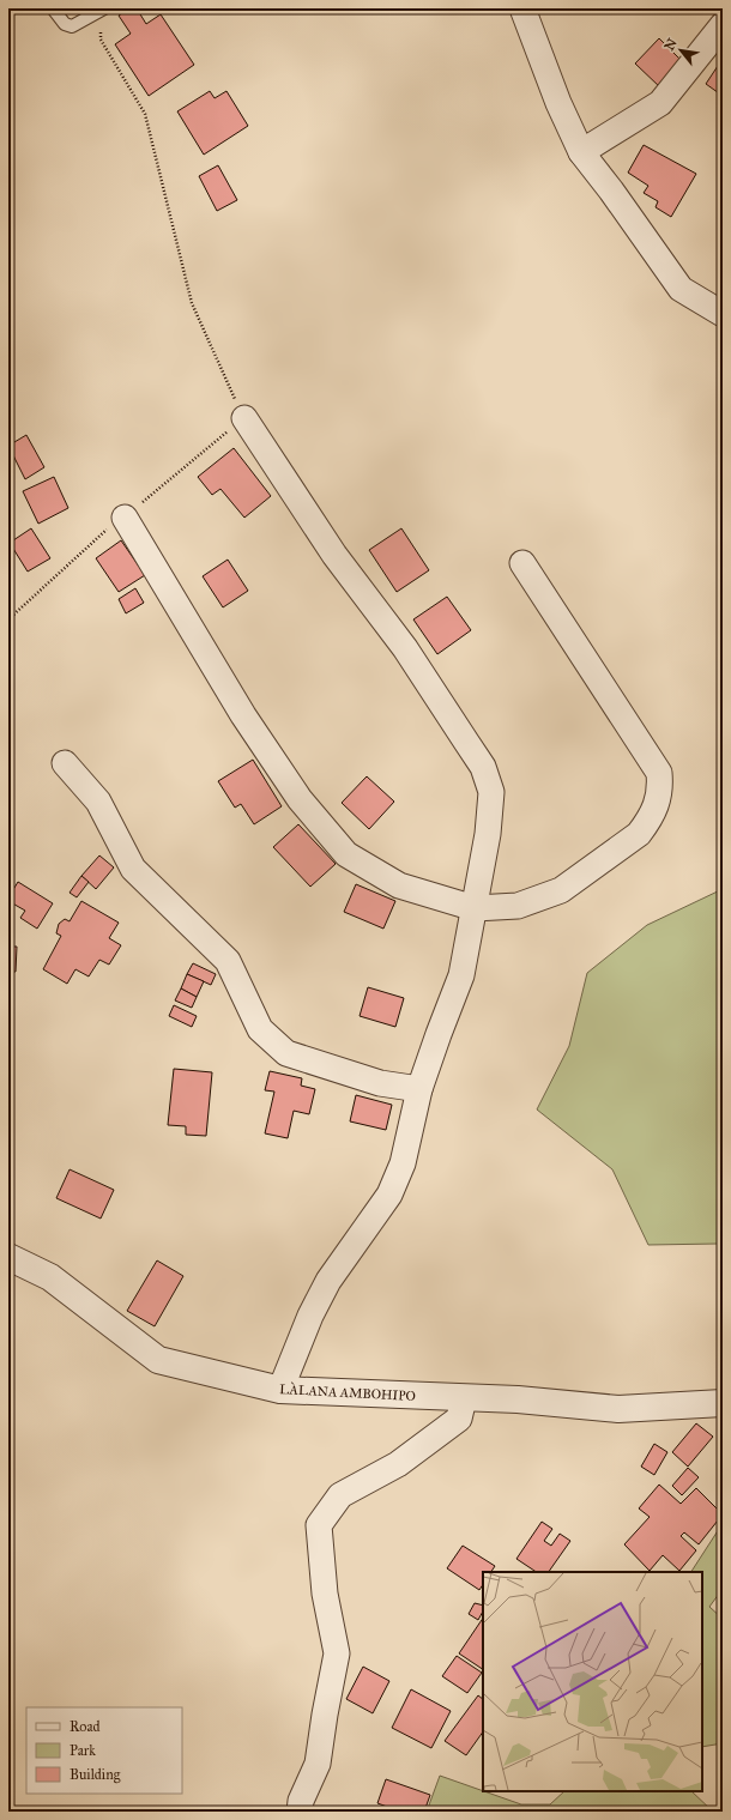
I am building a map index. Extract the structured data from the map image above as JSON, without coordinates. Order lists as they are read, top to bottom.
{
  "streets": {
    "street": ["LÀLANA AMBOHIPO"]
  },
  "legend": ["Road", "Park", "Building"],
  "north": "top left"
}
